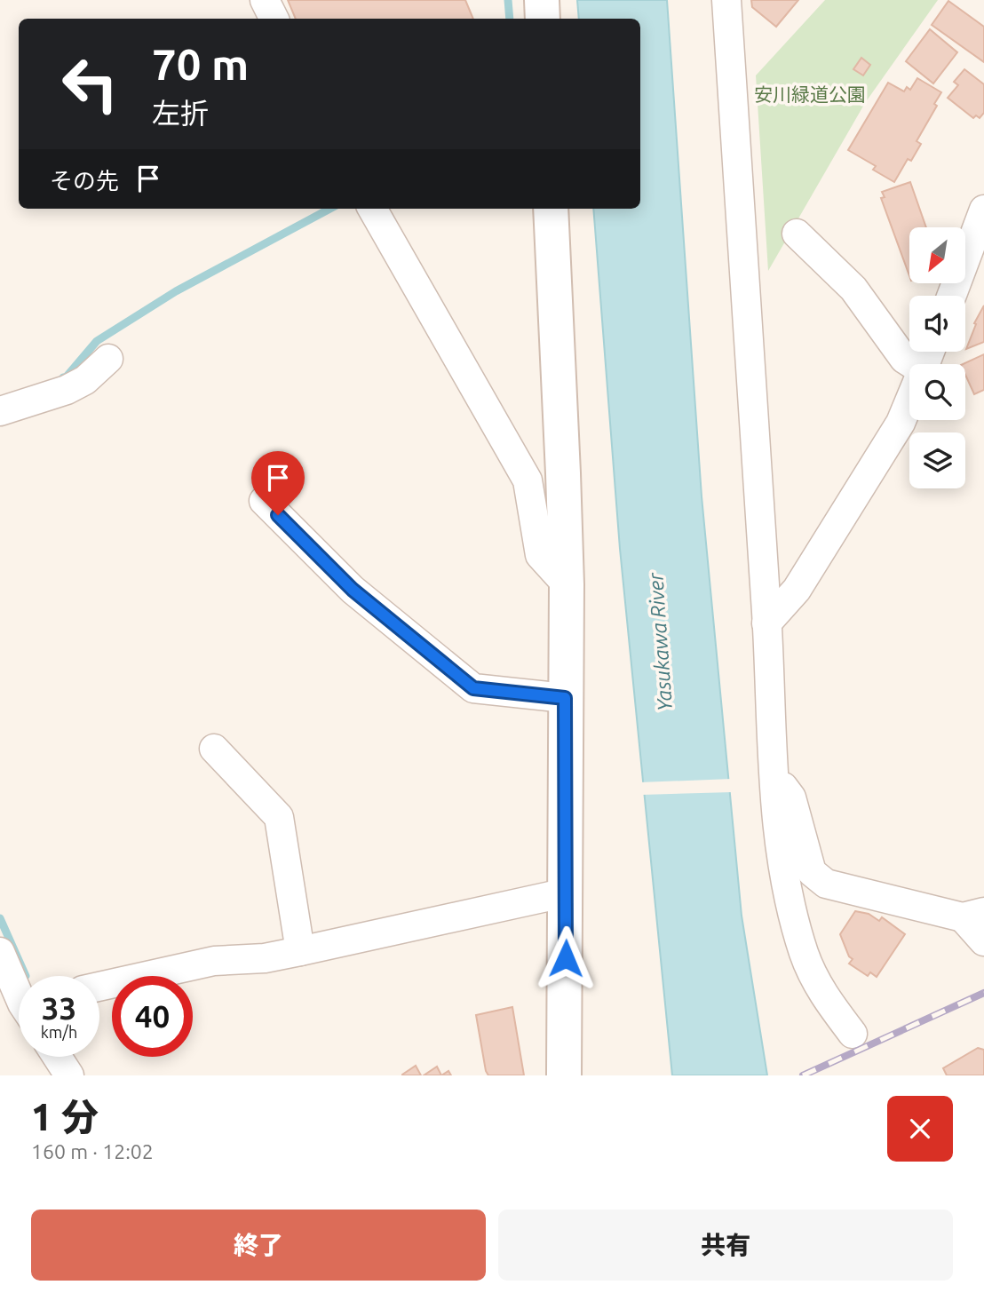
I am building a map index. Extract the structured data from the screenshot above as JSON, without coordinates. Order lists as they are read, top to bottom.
{
  "water": ["Yasukawa River"],
  "parks": ["安川緑道公園"],
  "north": "bottom left",
  "page": {
    "turn": ["70 m", "左折"],
    "then": "その先",
    "speed": "33 km/h",
    "limit": "40",
    "heading": ["1 分", "160 m · 12:02"],
    "buttons": ["終了", "共有"]
  }
}
